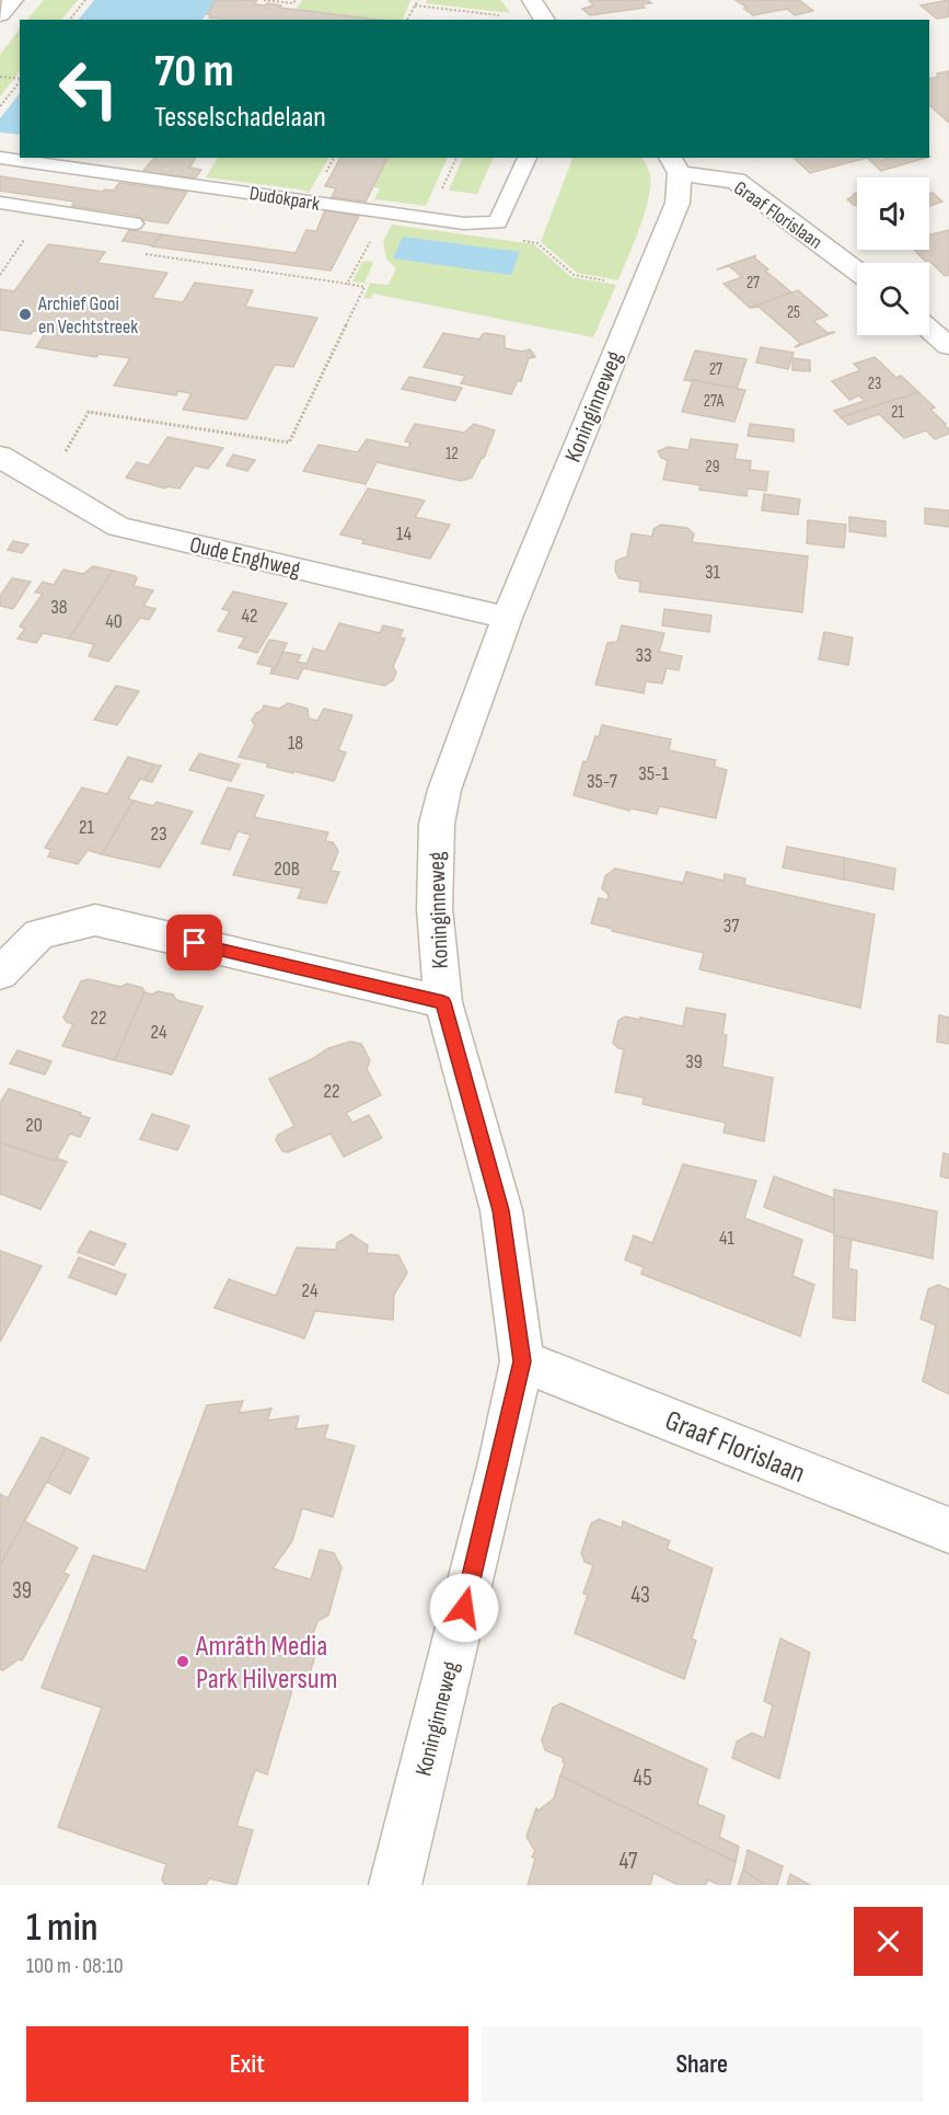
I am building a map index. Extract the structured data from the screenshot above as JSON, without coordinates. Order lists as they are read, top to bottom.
{
  "streets": {
    "street": ["Graaf Florislaan", "Koninginneweg", "Oude Enghweg"],
    "lane": ["Dudokpark"]
  },
  "crossings": [
    ["Graaf Florislaan", "Koninginneweg"],
    ["Koninginneweg", "Oude Enghweg"]
  ],
  "places": ["Archief Gooi en Vechtstreek", "Amrâth Media Park Hilversum"],
  "house_numbers": [
    "27",
    "25",
    "27",
    "23",
    "27A",
    "21",
    "12",
    "29",
    "14",
    "31",
    "38",
    "42",
    "40",
    "33",
    "18",
    "35-1",
    "35-7",
    "21",
    "23",
    "20B",
    "37",
    "22",
    "24",
    "39",
    "22",
    "20",
    "41",
    "24",
    "39",
    "43",
    "45",
    "47"
  ],
  "page": {
    "turn": ["70 m", "Tesselschadelaan"],
    "heading": ["1 min", "100 m · 08:10"],
    "buttons": ["Exit", "Share"]
  }
}
